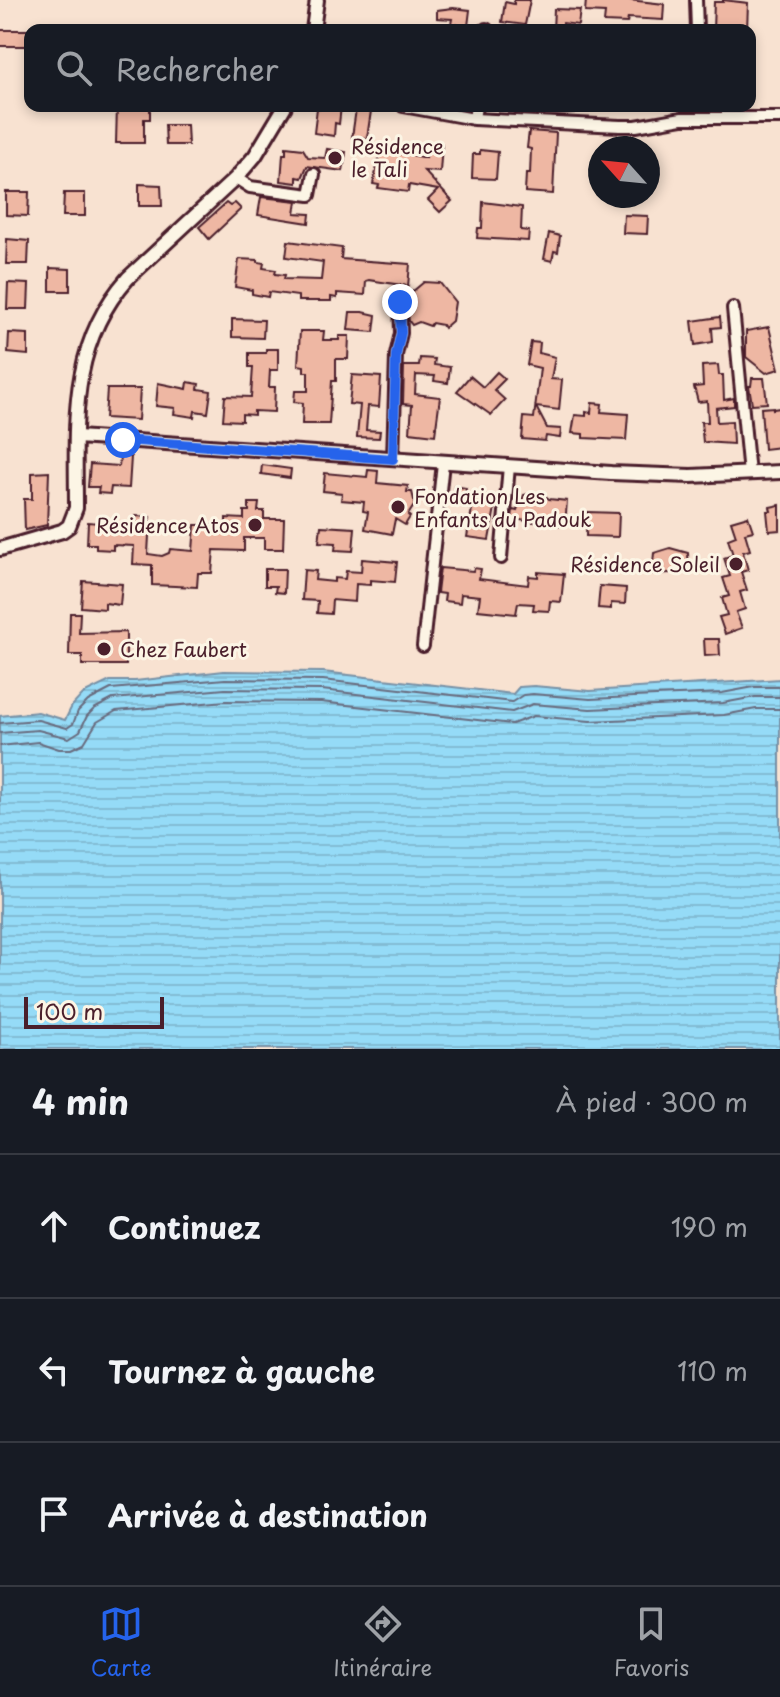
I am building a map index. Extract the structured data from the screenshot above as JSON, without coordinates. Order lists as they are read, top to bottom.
{
  "places": [
    "Résidence le Tali",
    "Fondation Les Enfants du Padouk",
    "Résidence Atos",
    "Résidence Soleil",
    "Chez Faubert"
  ],
  "scale_bar": "100 m",
  "north": "top left",
  "page": {
    "search": "Rechercher",
    "scale": "100 m",
    "heading": ["4 min", "À pied · 300 m"],
    "list": [
      ["Continuez", "190 m"],
      ["Tournez à gauche", "110 m"],
      "Arrivée à destination"
    ],
    "nav": ["Carte", "Itinéraire", "Favoris"]
  }
}
